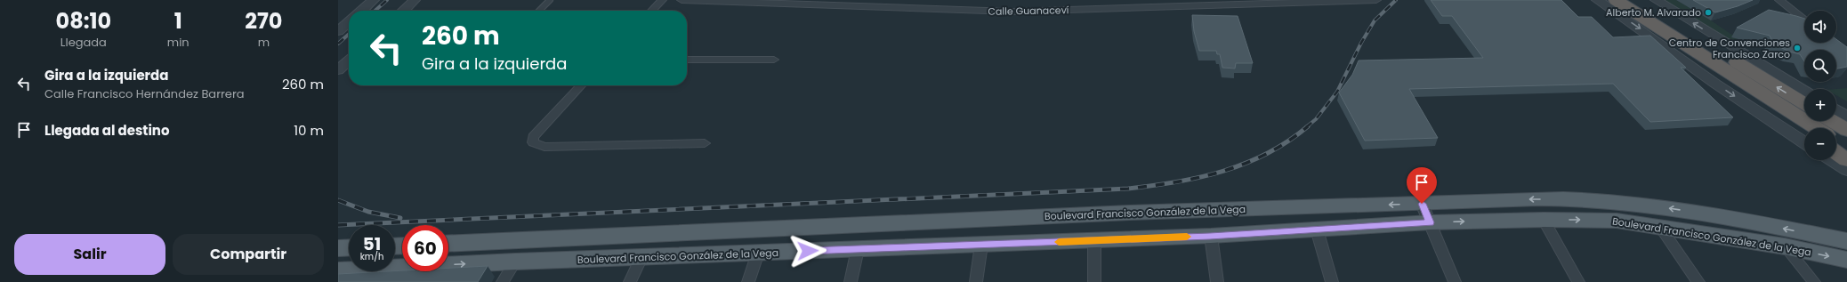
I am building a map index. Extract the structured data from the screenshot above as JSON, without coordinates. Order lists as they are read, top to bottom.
{
  "streets": {
    "main road": ["Boulevard Francisco González de la Vega"],
    "street": ["Calle Guanaceví"]
  },
  "places": ["Alberto M. Alvarado", "Centro de Convenciones Francisco Zarco"],
  "page": {
    "eta": [
      "08:10",
      "Llegada",
      "1",
      "min",
      "270",
      "m"
    ],
    "map_buttons": ["+", "−"],
    "turn": ["260 m", "Gira a la izquierda"],
    "list": [
      {
        "name": "Gira a la izquierda",
        "note": "Calle Francisco Hernández Barrera",
        "value": "260 m"
      },
      {
        "name": "Llegada al destino",
        "value": "10 m"
      }
    ],
    "speed": "51 km/h",
    "limit": "60",
    "buttons": ["Salir", "Compartir"]
  }
}
